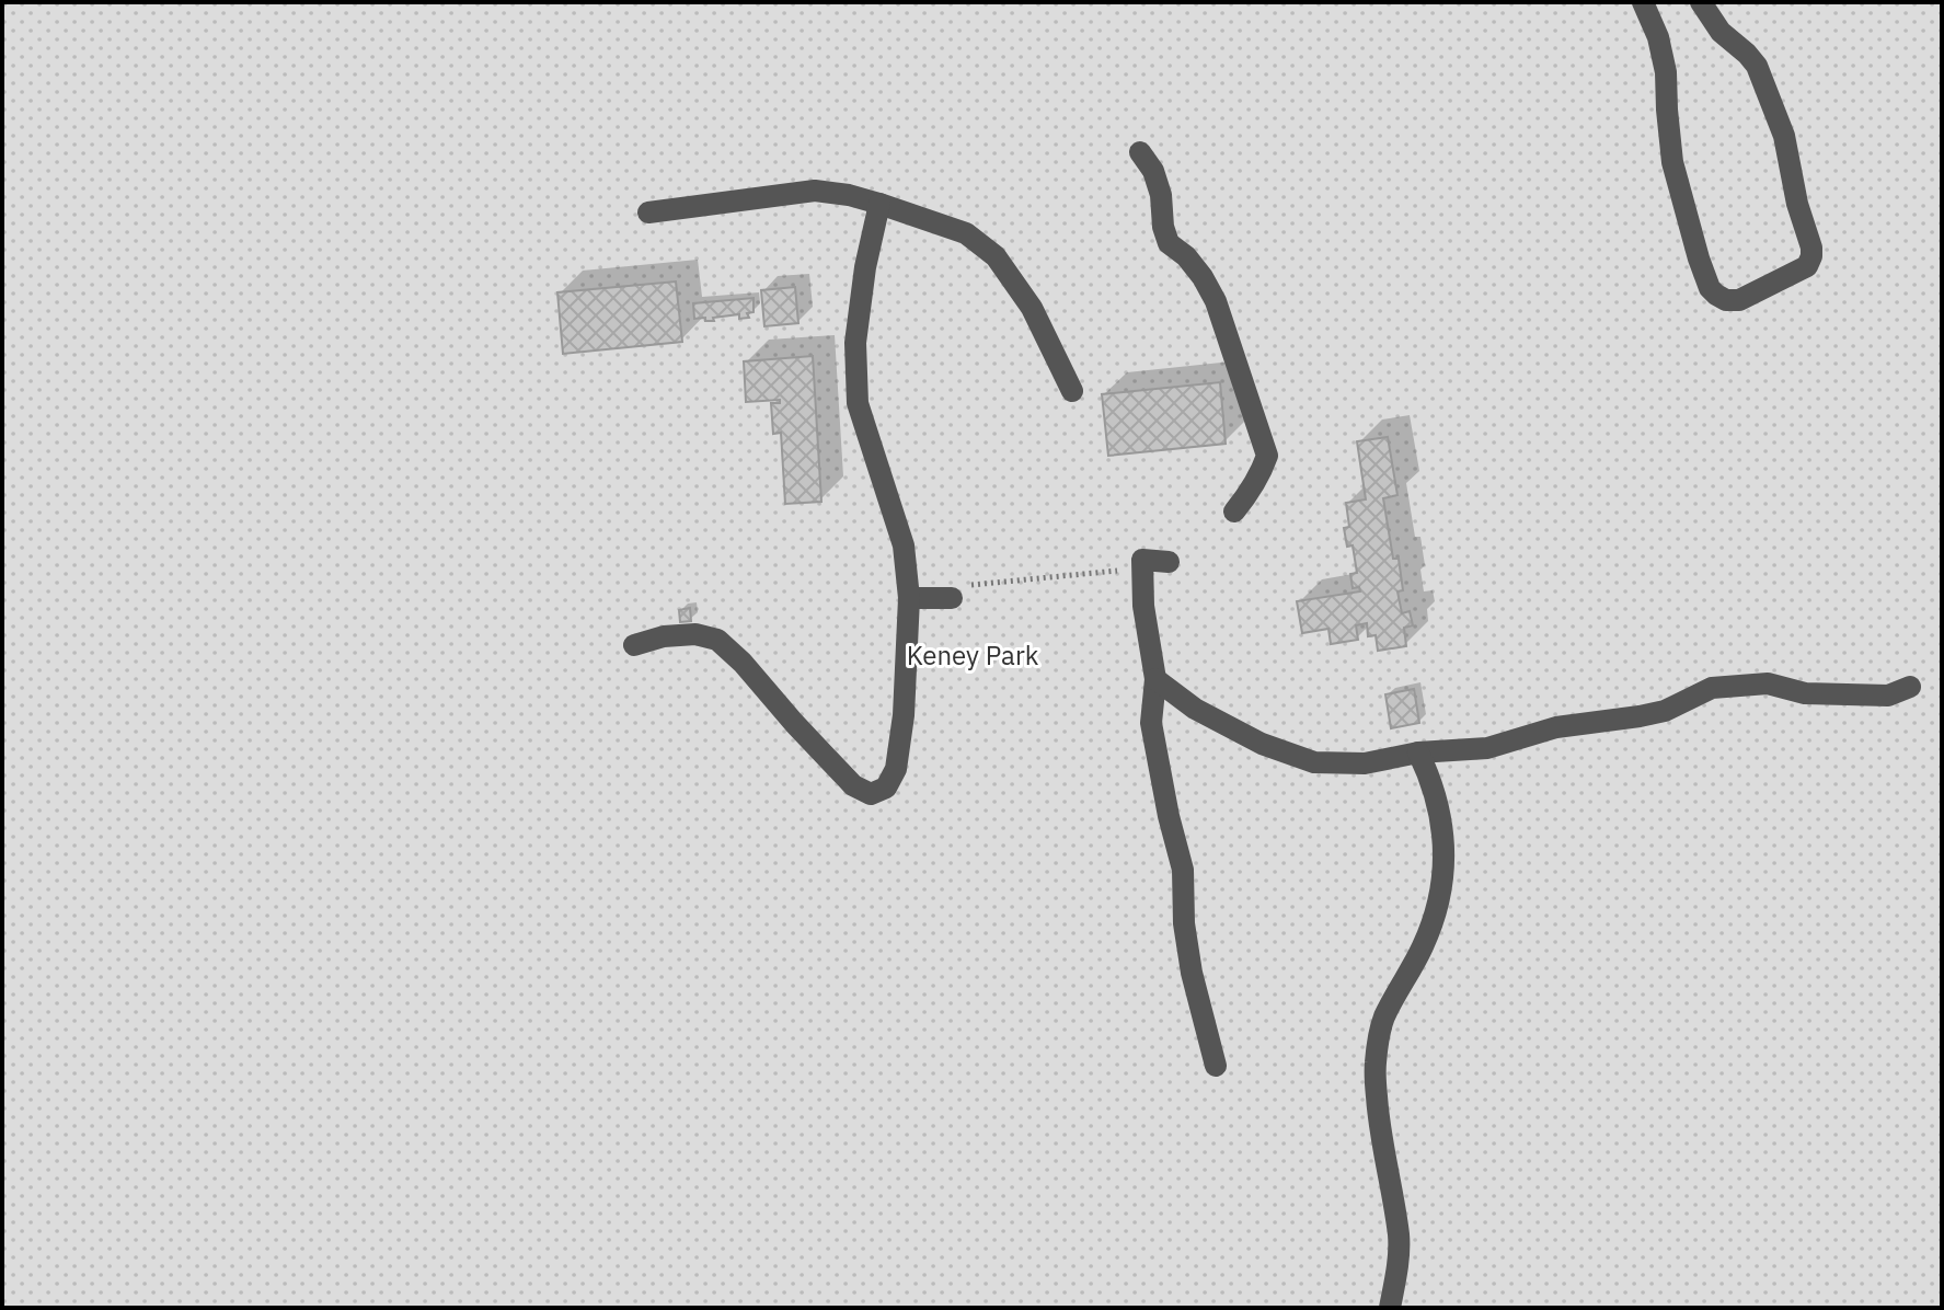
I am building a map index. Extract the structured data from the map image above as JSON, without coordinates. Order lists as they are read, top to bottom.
{
  "parks": ["Keney Park"]
}
